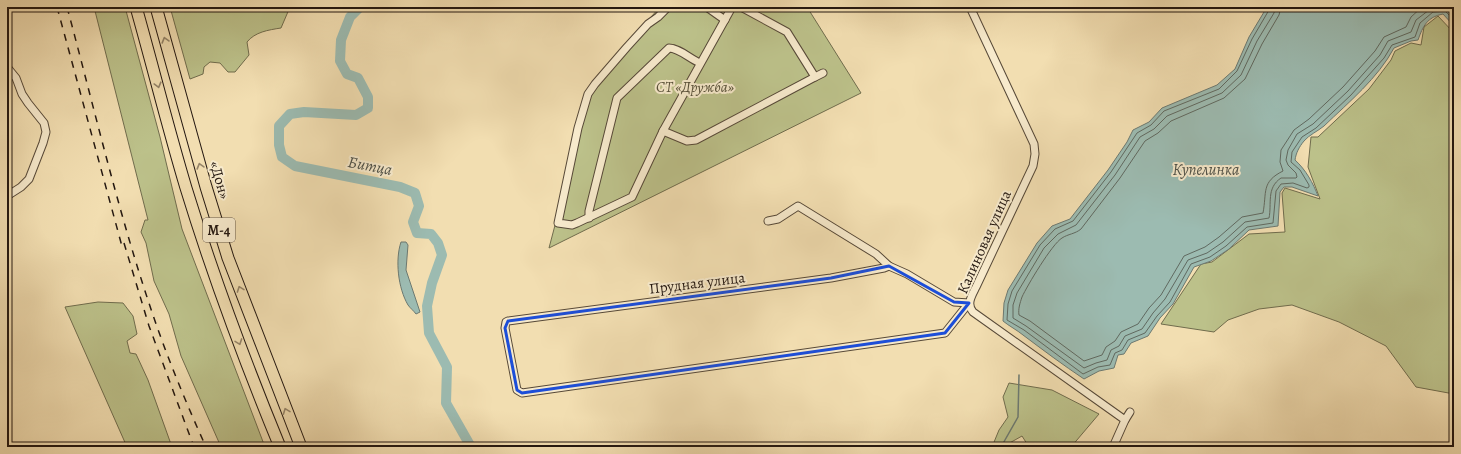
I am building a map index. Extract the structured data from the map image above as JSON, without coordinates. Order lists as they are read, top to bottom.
{
  "streets": {
    "highway": ["«Дон»", "М-4"],
    "street": ["Калиновая улица", "Прудная улица"]
  },
  "crossings": [
    ["Калиновая улица", "Прудная улица"]
  ],
  "water": ["Битца", "Купелинка"],
  "parks": ["СТ «Дружба»"]
}
